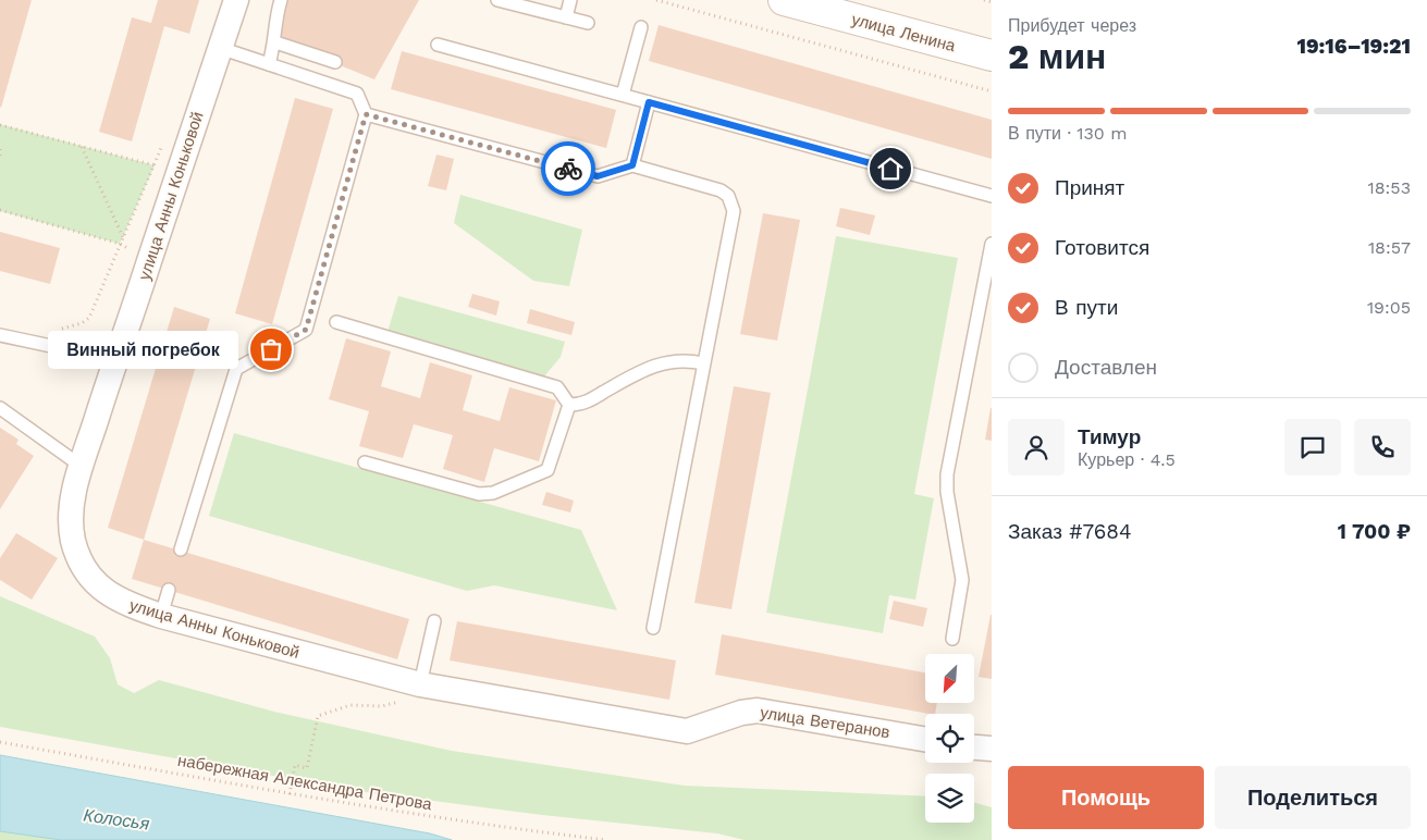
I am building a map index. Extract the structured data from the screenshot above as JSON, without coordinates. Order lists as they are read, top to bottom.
{
  "streets": {
    "main road": ["улица Ленина"],
    "street": ["улица Анны Коньковой", "улица Ветеранов"],
    "path": ["набережная Александра Петрова"]
  },
  "crossings": [
    ["улица Анны Коньковой", "улица Ветеранов"]
  ],
  "water": ["Колосья"],
  "places": ["Винный погребок"],
  "north": "bottom left",
  "page": {
    "heading": ["2 мин", "Прибудет через", "19:16–19:21"],
    "panel": [
      "Тимур",
      "Курьер · 4.5",
      "Заказ #7684",
      "1 700 ₽"
    ],
    "bar": "В пути · 130 m",
    "list": [
      ["Принят", "18:53"],
      ["Готовится", "18:57"],
      ["В пути", "19:05"],
      "Доставлен"
    ],
    "bubble": "Винный погребок",
    "buttons": ["Помощь", "Поделиться"]
  }
}
